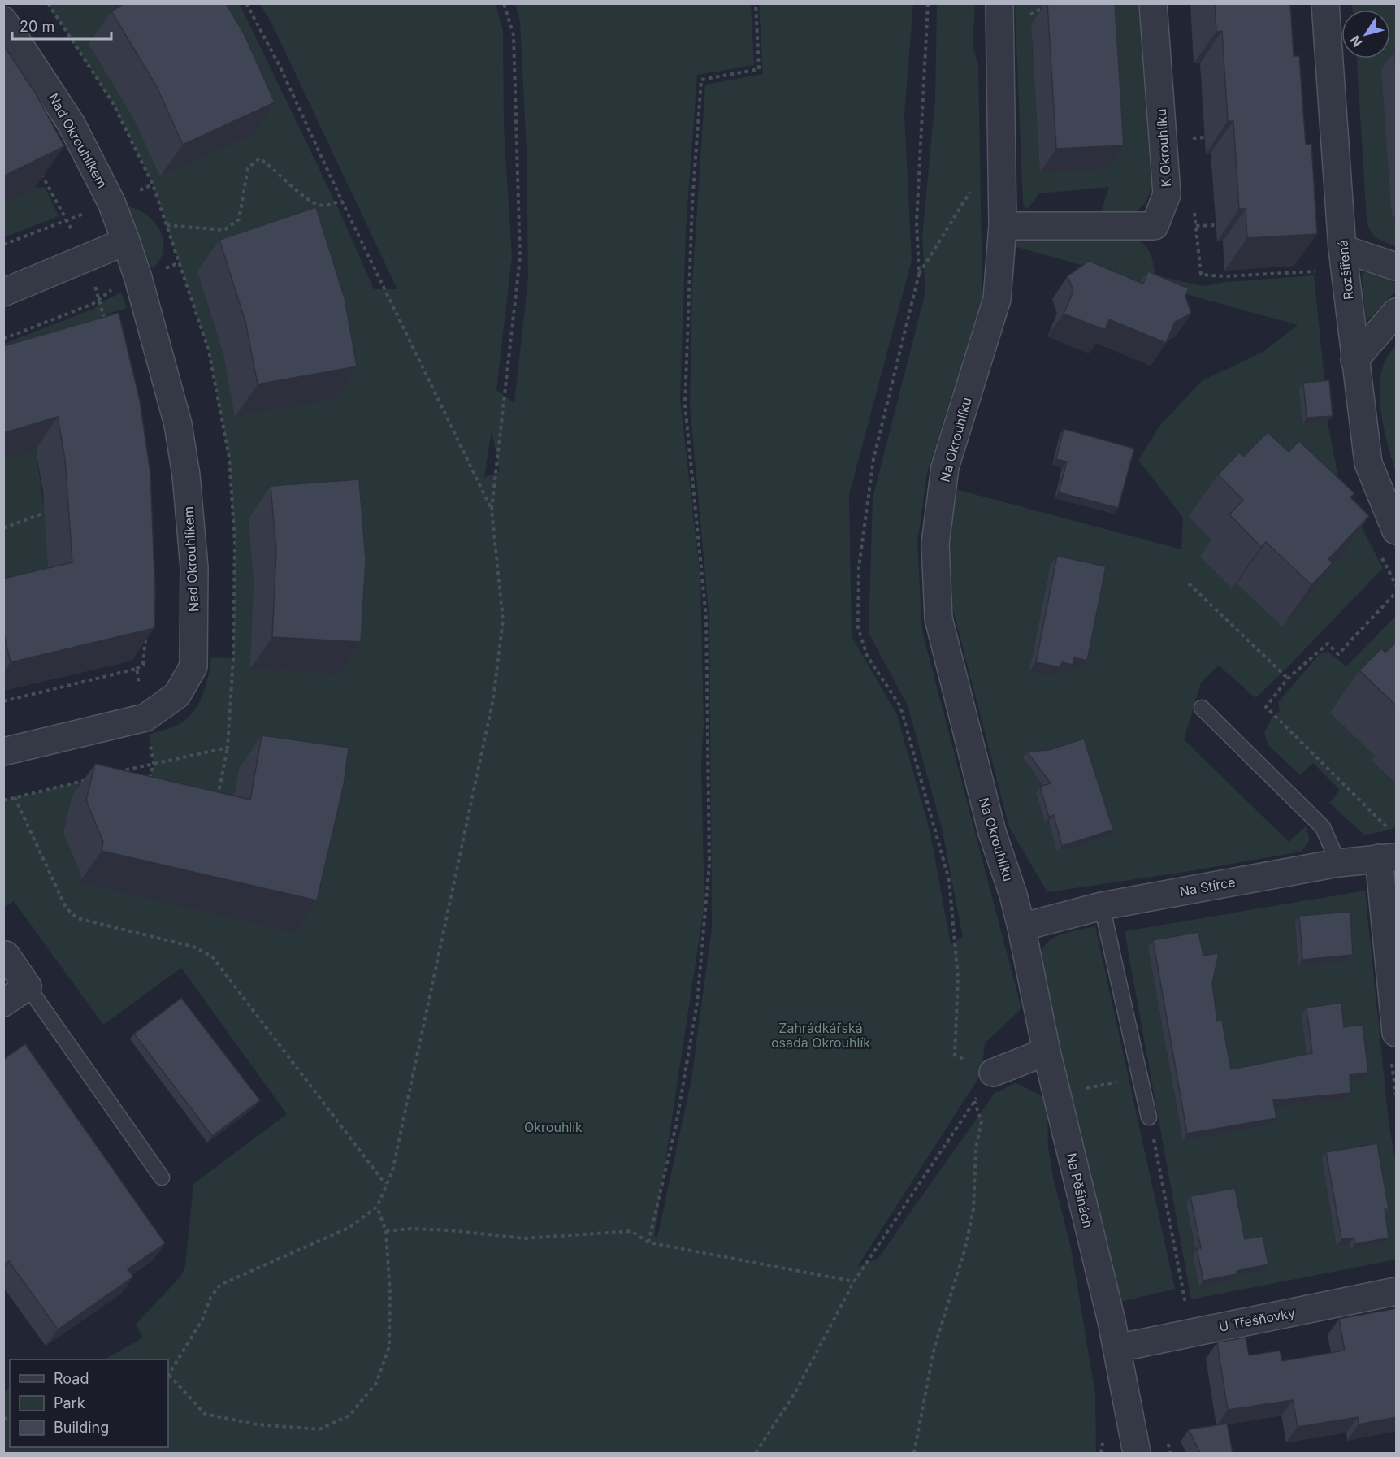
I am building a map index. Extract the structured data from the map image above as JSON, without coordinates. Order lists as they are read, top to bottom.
{
  "streets": {
    "street": [
      "Nad Okrouhlíkem",
      "K Okrouhlíku",
      "Rozšířená",
      "Na Okrouhlíku",
      "Na Stírce",
      "Na Pěšinách",
      "U Třešňovky"
    ]
  },
  "crossings": [
    ["K Okrouhlíku", "Na Okrouhlíku"],
    ["Na Okrouhlíku", "Na Stírce"],
    ["Na Okrouhlíku", "Na Pěšinách"],
    ["Na Stírce", "Na Pěšinách"],
    ["Na Pěšinách", "U Třešňovky"]
  ],
  "parks": ["Zahrádkářská osada Okrouhlík", "Okrouhlík"],
  "legend": ["Road", "Park", "Building"],
  "scale_bar": "20 m",
  "north": "bottom left"
}
